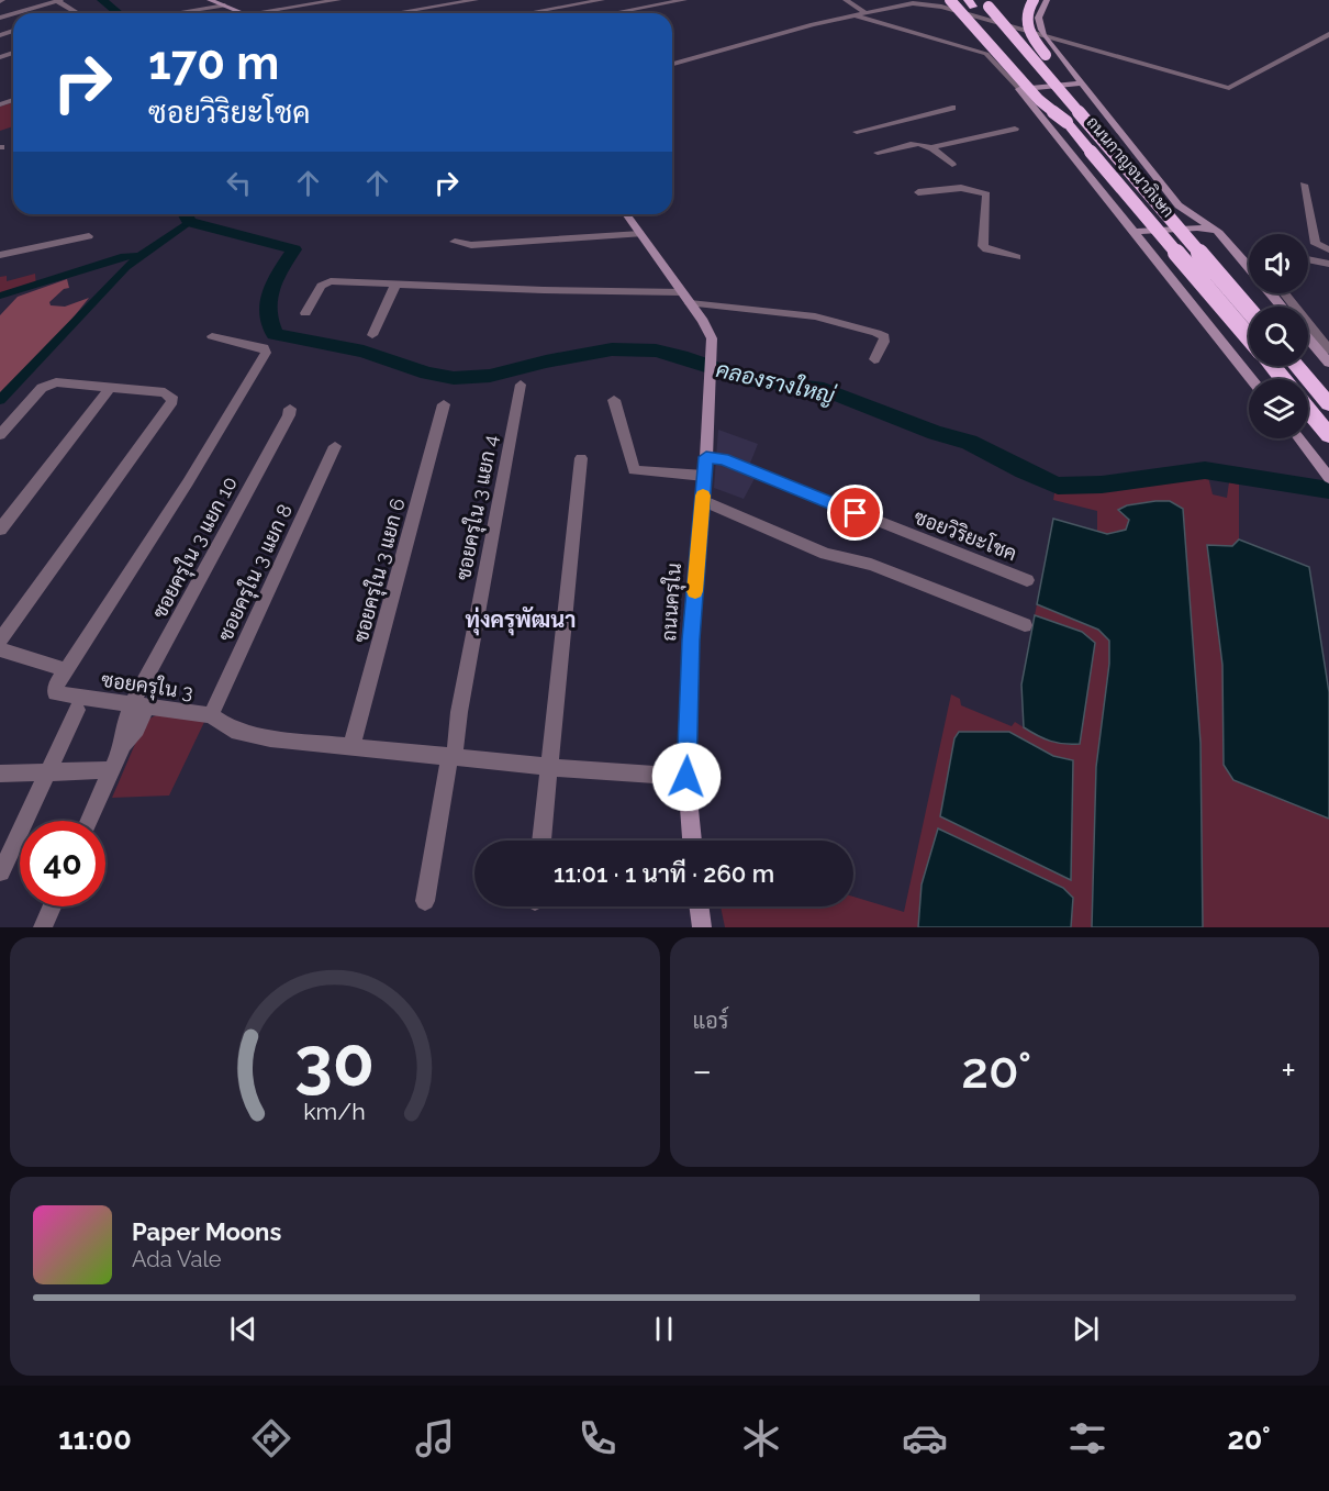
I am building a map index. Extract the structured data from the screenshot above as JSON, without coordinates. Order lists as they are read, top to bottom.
{
  "streets": {
    "highway": ["ถนนกาญจนาภิเษก"],
    "main road": ["ถนนครุใน"],
    "street": [
      "ซอยครุใน 3 แยก 4",
      "ซอยวิริยะโชค",
      "ซอยครุใน 3 แยก 10",
      "ซอยครุใน 3 แยก 6",
      "ซอยครุใน 3 แยก 8",
      "ซอยครุใน 3"
    ]
  },
  "crossings": [
    ["ซอยครุใน 3 แยก 4", "ซอยครุใน 3"],
    ["ซอยวิริยะโชค", "ถนนครุใน"],
    ["ซอยครุใน 3 แยก 10", "ซอยครุใน 3"],
    ["ซอยครุใน 3 แยก 6", "ซอยครุใน 3"],
    ["ซอยครุใน 3 แยก 8", "ซอยครุใน 3"],
    ["ถนนครุใน", "ซอยครุใน 3"]
  ],
  "districts": ["ทุ่งครุพัฒนา"],
  "water": ["คลองรางใหญ่"],
  "page": {
    "turn": ["170 m", "ซอยวิริยะโชค"],
    "limit": "40",
    "trip": "11:01 · 1 นาที · 260 m",
    "tile": "แอร์",
    "heat": ["−", "20°", "+"],
    "song": ["Paper Moons", "Ada Vale"],
    "tabs": ["11:00", "20°"],
    "gauge": ["30", "km/h"]
  }
}
